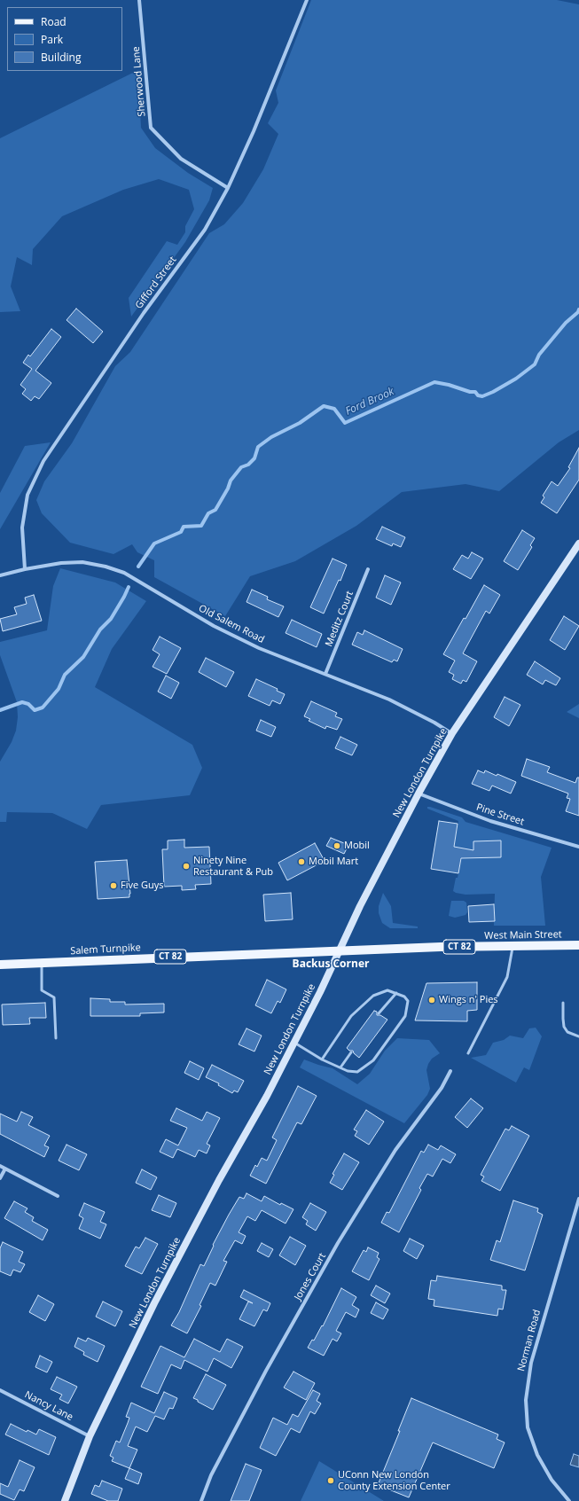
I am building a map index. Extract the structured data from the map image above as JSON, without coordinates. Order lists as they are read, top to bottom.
{
  "streets": {
    "main road": [
      "New London Turnpike",
      "West Main Street",
      "CT 82",
      "Salem Turnpike"
    ],
    "street": [
      "Sherwood Lane",
      "Gifford Street",
      "Meditz Court",
      "Old Salem Road",
      "Pine Street",
      "Jones Court",
      "Norman Road",
      "Nancy Lane"
    ]
  },
  "crossings": [
    ["Sherwood Lane", "Gifford Street"],
    ["Gifford Street", "Old Salem Road"],
    ["Meditz Court", "Old Salem Road"],
    ["Old Salem Road", "New London Turnpike"],
    ["New London Turnpike", "Pine Street"],
    ["New London Turnpike", "West Main Street"],
    ["New London Turnpike", "Salem Turnpike"],
    ["New London Turnpike", "Nancy Lane"],
    ["West Main Street", "Salem Turnpike"]
  ],
  "districts": ["Backus Corner"],
  "water": ["Ford Brook"],
  "places": [
    "Mobil",
    "Mobil Mart",
    "Ninety Nine Restaurant & Pub",
    "Five Guys",
    "Wings n' Pies",
    "UConn New London County Extension Center"
  ],
  "legend": ["Road", "Park", "Building"]
}
